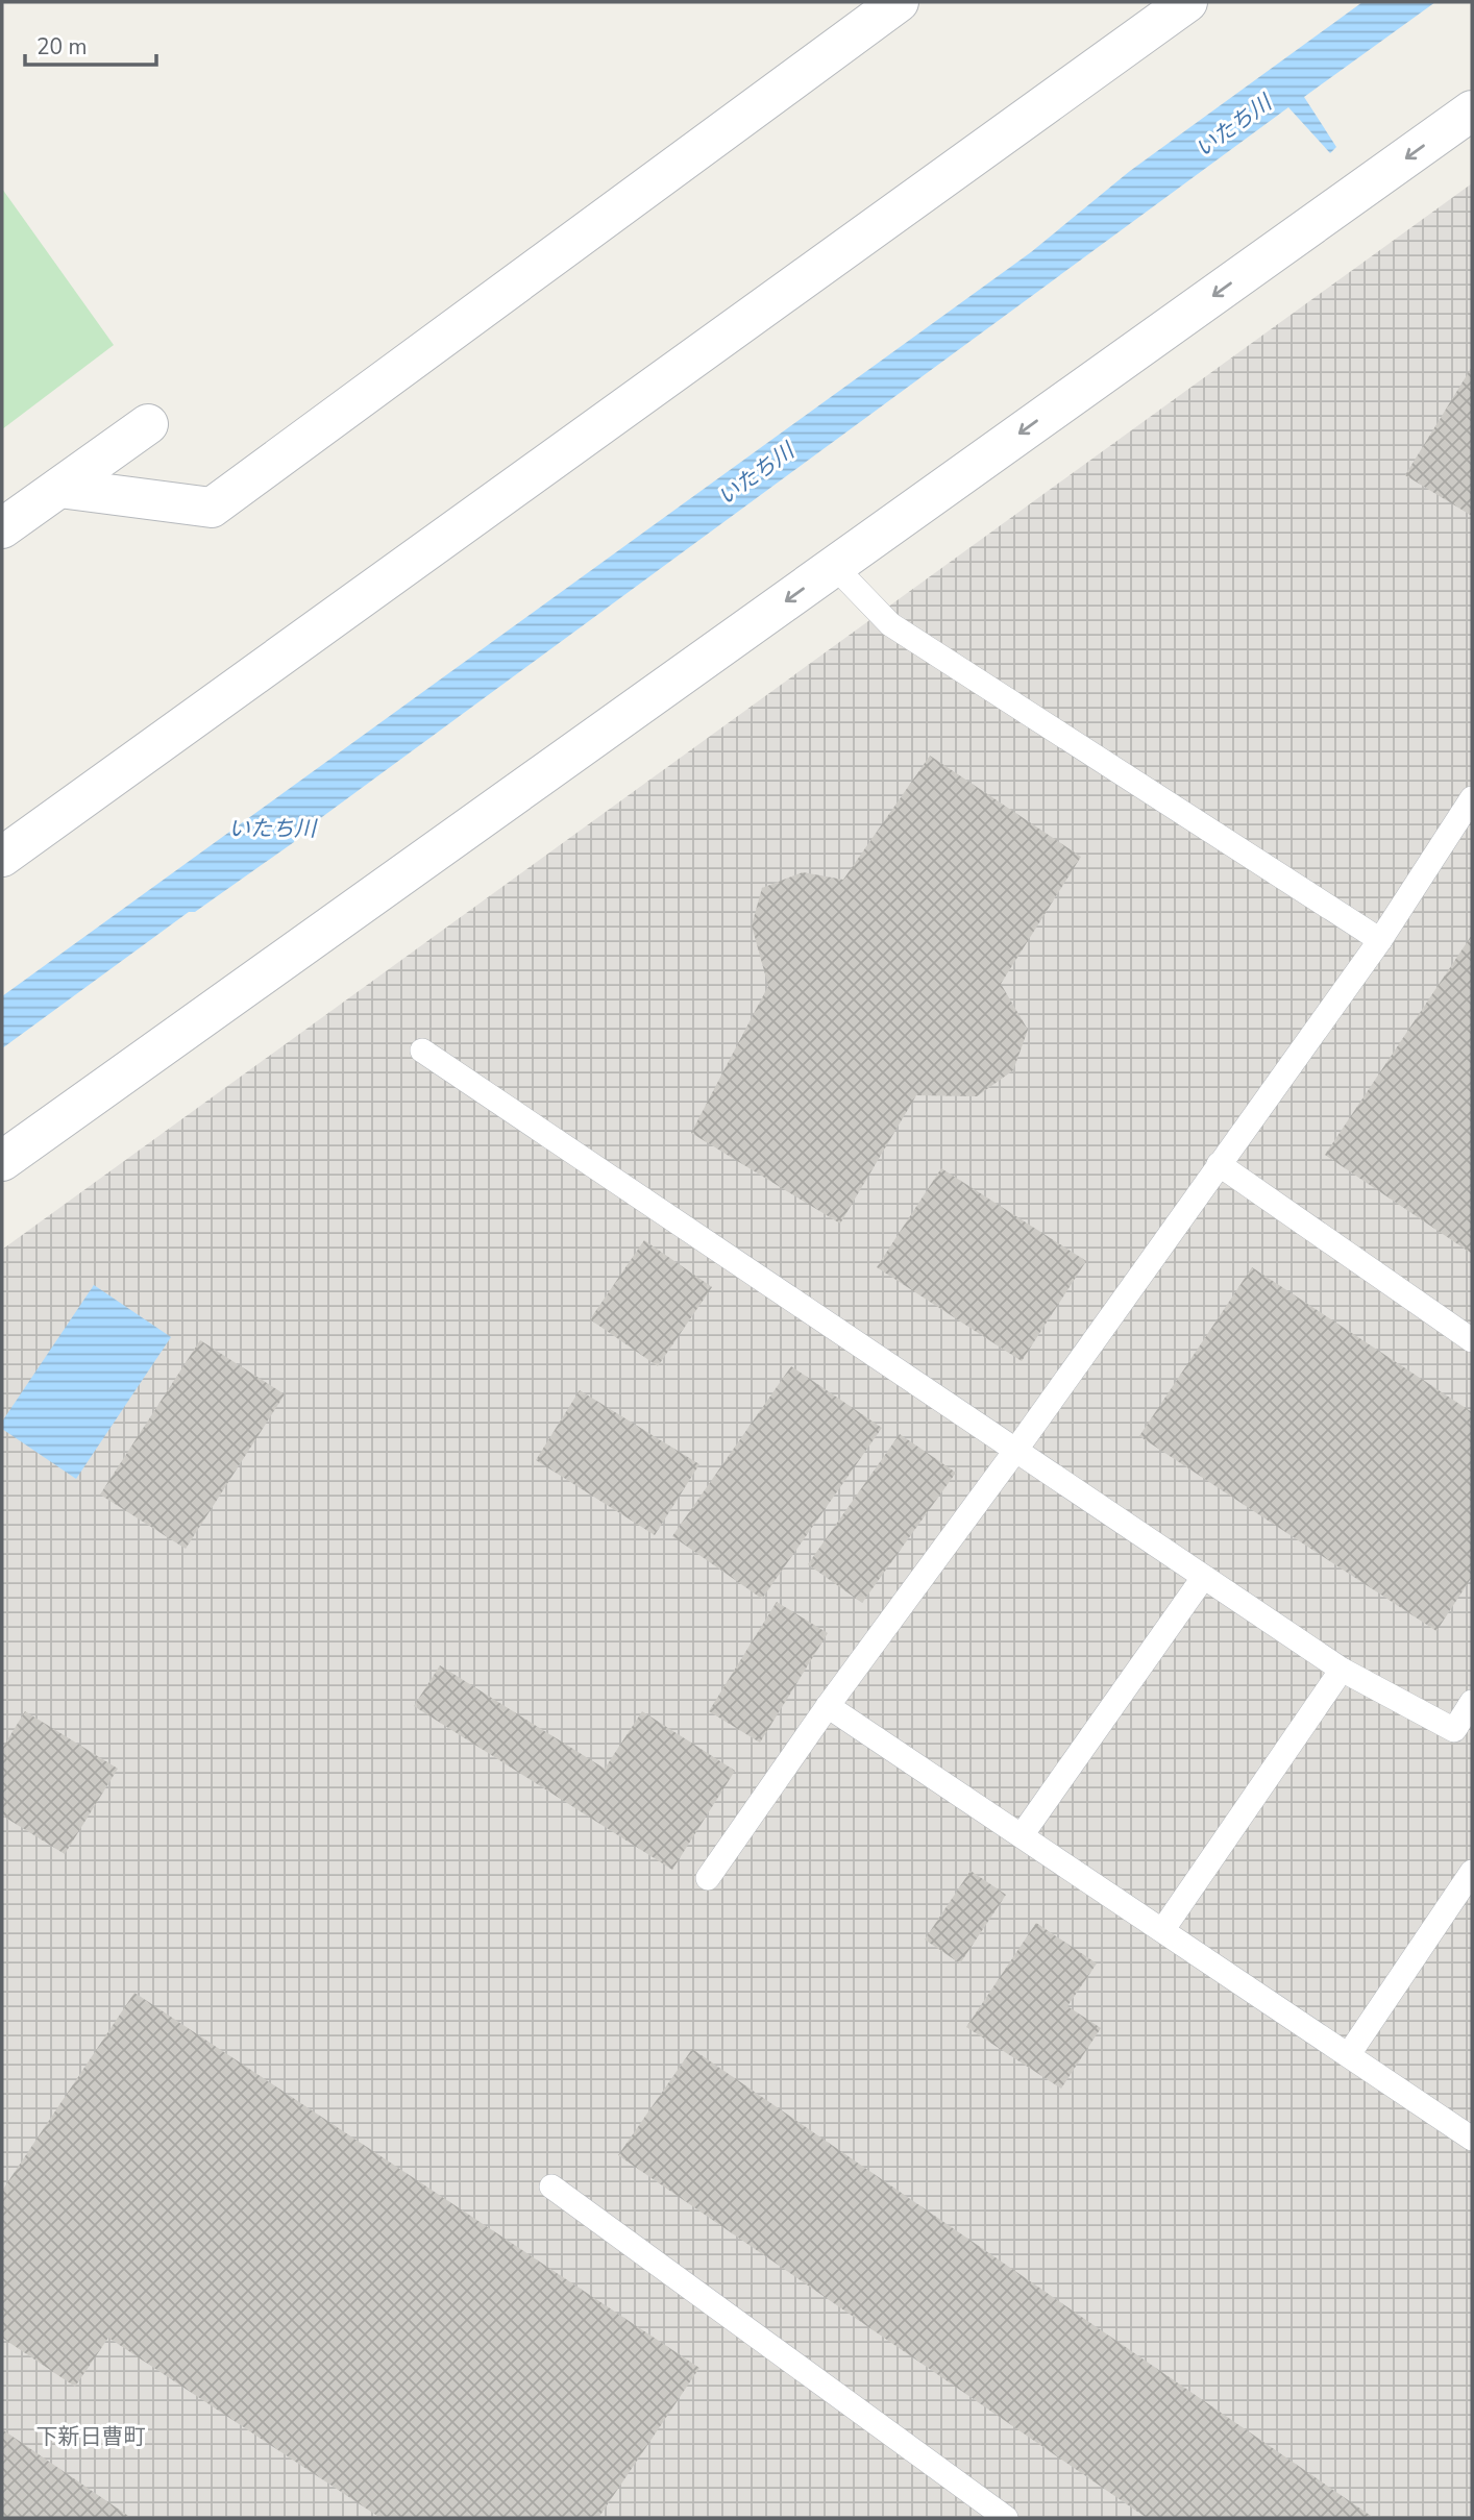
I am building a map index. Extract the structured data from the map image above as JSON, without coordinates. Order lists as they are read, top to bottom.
{
  "districts": ["下新日曹町"],
  "water": ["いたち川"],
  "scale_bar": "20 m"
}
